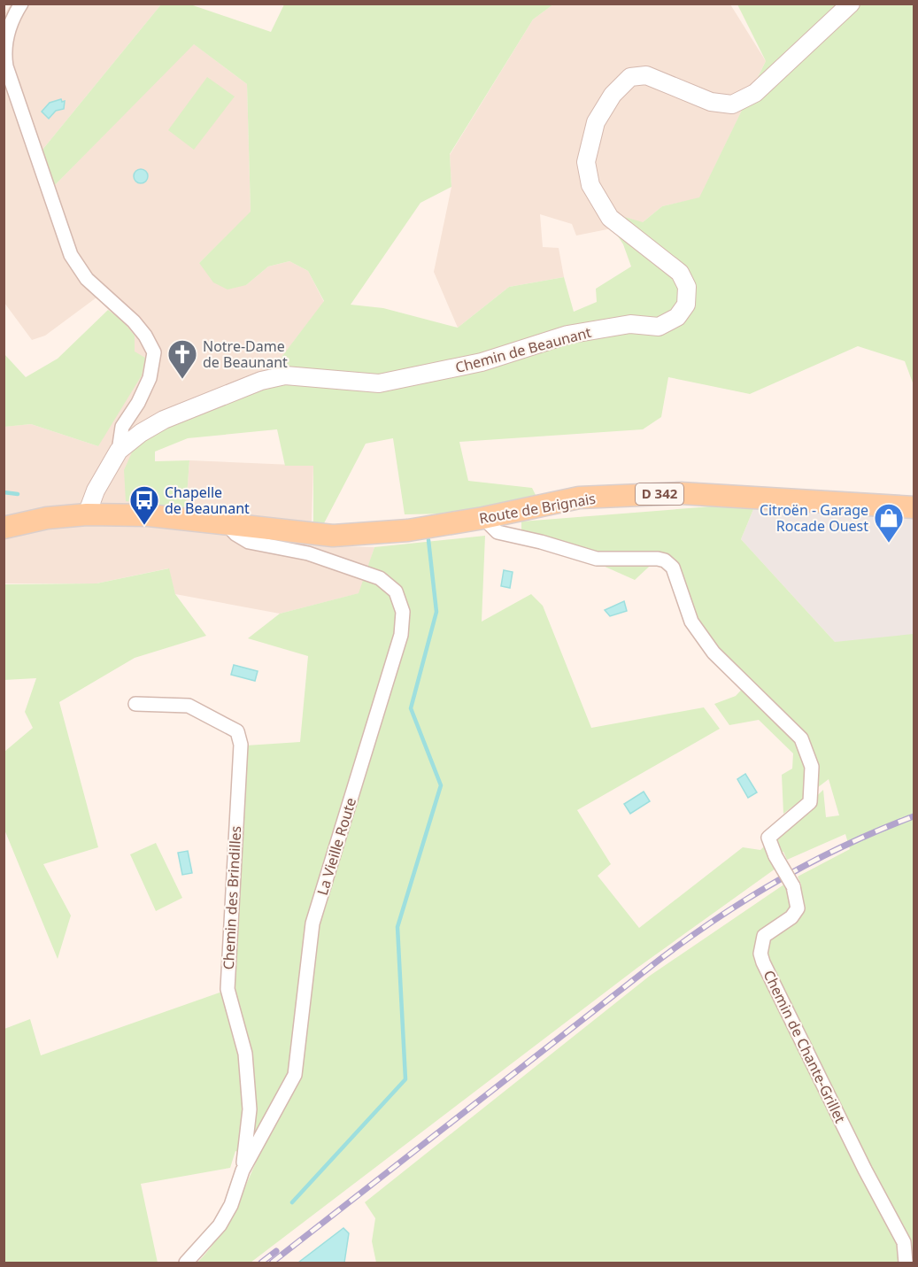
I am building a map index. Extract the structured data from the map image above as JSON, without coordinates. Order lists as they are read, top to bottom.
{
  "streets": {
    "main road": ["D 342", "Route de Brignais"],
    "street": [
      "Chemin de Beaunant",
      "La Vieille Route",
      "Chemin des Brindilles",
      "Chemin de Chante-Grillet"
    ]
  },
  "crossings": [
    ["Chemin de Beaunant", "D 342"],
    ["D 342", "Route de Brignais"],
    ["D 342", "La Vieille Route"],
    ["Route de Brignais", "La Vieille Route"],
    ["Route de Brignais", "Chemin de Chante-Grillet"],
    ["La Vieille Route", "Chemin des Brindilles"]
  ],
  "places": {
    "church": ["Notre-Dame de Beaunant"],
    "bus stop": ["Chapelle de Beaunant"],
    "shop": ["Citroën - Garage Rocade Ouest"]
  }
}
